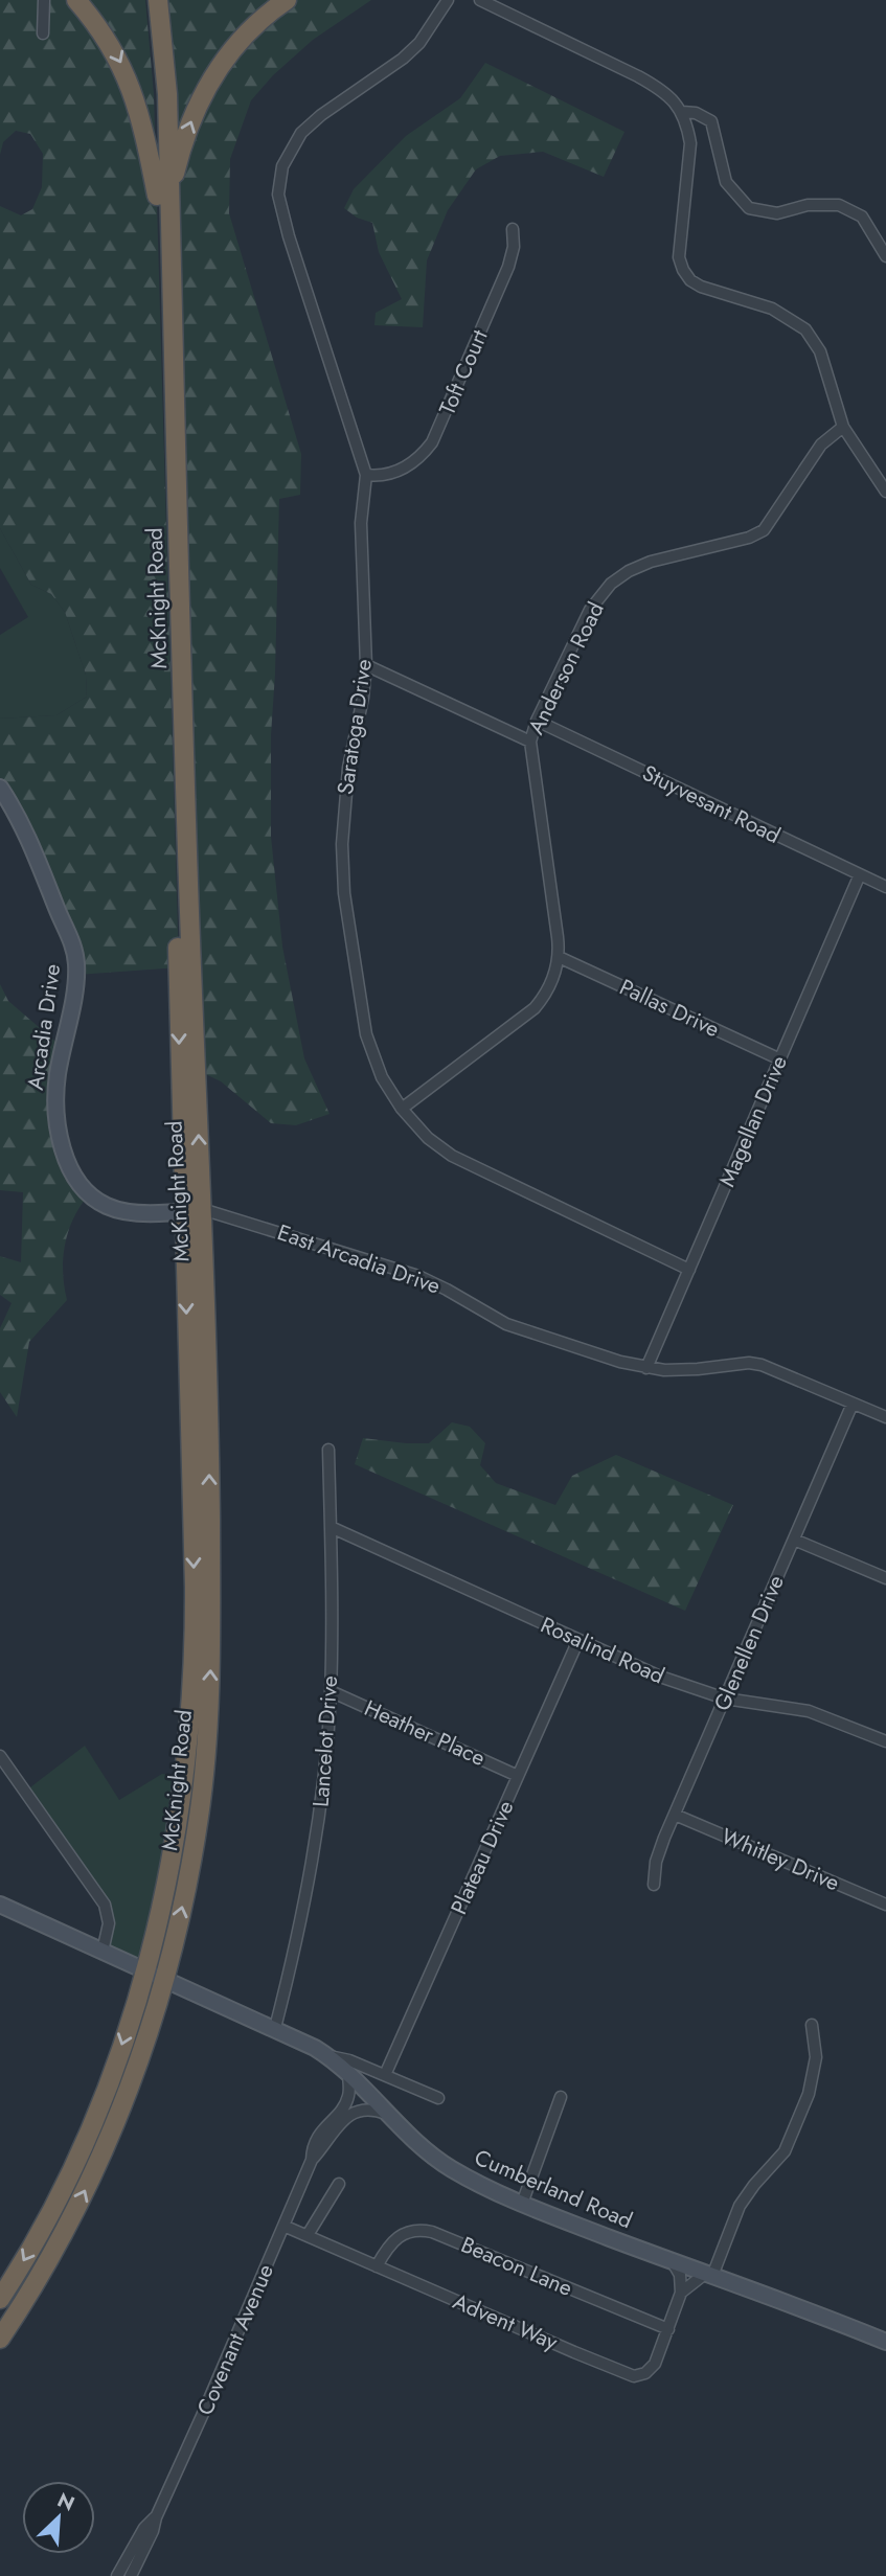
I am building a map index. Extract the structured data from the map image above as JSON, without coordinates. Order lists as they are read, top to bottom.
{
  "streets": {
    "highway": ["McKnight Road"],
    "main road": ["Arcadia Drive", "Cumberland Road"],
    "street": [
      "Toft Court",
      "Anderson Road",
      "Saratoga Drive",
      "Stuyvesant Road",
      "Pallas Drive",
      "Magellan Drive",
      "East Arcadia Drive",
      "Glenellen Drive",
      "Rosalind Road",
      "Heather Place",
      "Lancelot Drive",
      "Plateau Drive",
      "Whitley Drive",
      "Beacon Lane",
      "Advent Way",
      "Covenant Avenue"
    ]
  },
  "crossings": [
    ["Toft Court", "Saratoga Drive"],
    ["McKnight Road", "Arcadia Drive"],
    ["McKnight Road", "East Arcadia Drive"],
    ["McKnight Road", "Cumberland Road"],
    ["Anderson Road", "Saratoga Drive"],
    ["Anderson Road", "Stuyvesant Road"],
    ["Anderson Road", "Pallas Drive"],
    ["Saratoga Drive", "Magellan Drive"],
    ["Stuyvesant Road", "Magellan Drive"],
    ["Pallas Drive", "Magellan Drive"],
    ["Arcadia Drive", "East Arcadia Drive"],
    ["Magellan Drive", "East Arcadia Drive"],
    ["East Arcadia Drive", "Glenellen Drive"],
    ["Glenellen Drive", "Rosalind Road"],
    ["Glenellen Drive", "Whitley Drive"],
    ["Rosalind Road", "Lancelot Drive"],
    ["Rosalind Road", "Plateau Drive"],
    ["Heather Place", "Lancelot Drive"],
    ["Heather Place", "Plateau Drive"],
    ["Lancelot Drive", "Cumberland Road"],
    ["Cumberland Road", "Covenant Avenue"],
    ["Beacon Lane", "Advent Way"],
    ["Advent Way", "Covenant Avenue"]
  ],
  "north": "top right"
}
